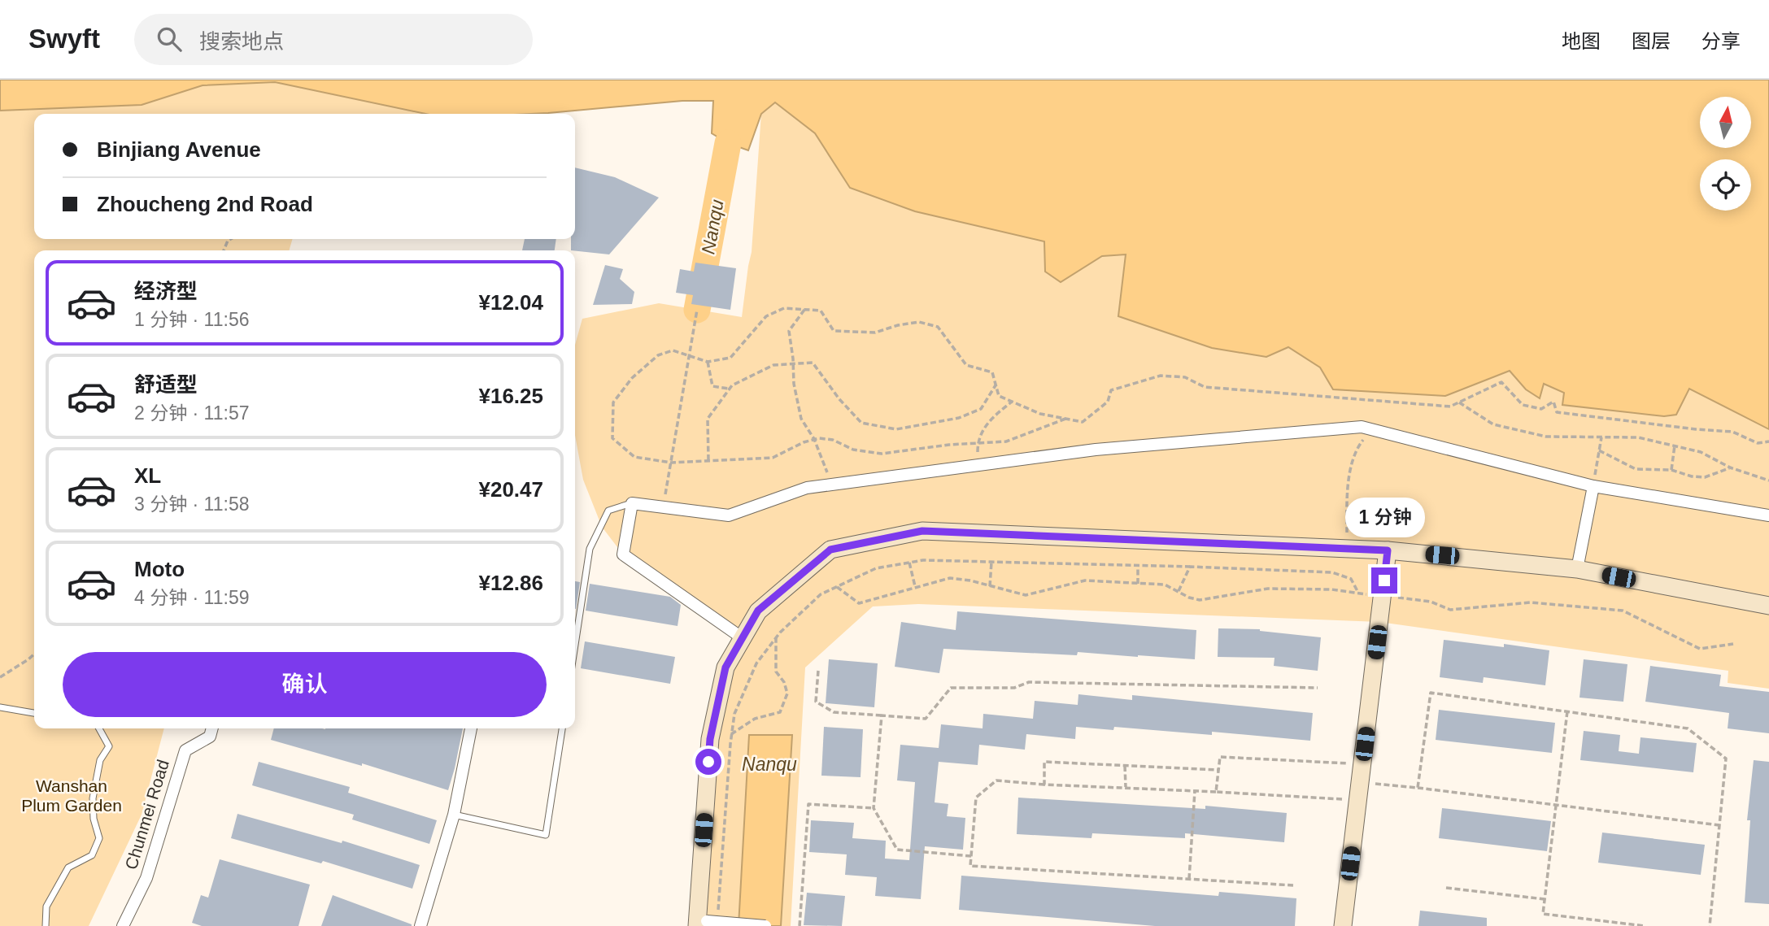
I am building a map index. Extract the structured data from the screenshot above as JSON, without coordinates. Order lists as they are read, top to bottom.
{
  "streets": {
    "street": ["Chunmei Road"]
  },
  "water": ["Nanqu"],
  "parks": ["Wanshan Plum Garden"],
  "north": "top",
  "page": {
    "header": "Swyft",
    "search": "搜索地点",
    "nav": ["地图", "图层", "分享"],
    "banner": ["Binjiang Avenue", "Zhoucheng 2nd Road"],
    "list": [
      {
        "name": "经济型",
        "note": "1 分钟 · 11:56",
        "value": "¥12.04"
      },
      {
        "name": "舒适型",
        "note": "2 分钟 · 11:57",
        "value": "¥16.25"
      },
      {
        "name": "XL",
        "note": "3 分钟 · 11:58",
        "value": "¥20.47"
      },
      {
        "name": "Moto",
        "note": "4 分钟 · 11:59",
        "value": "¥12.86"
      }
    ],
    "bubble": "1 分钟",
    "buttons": "确认"
  }
}
